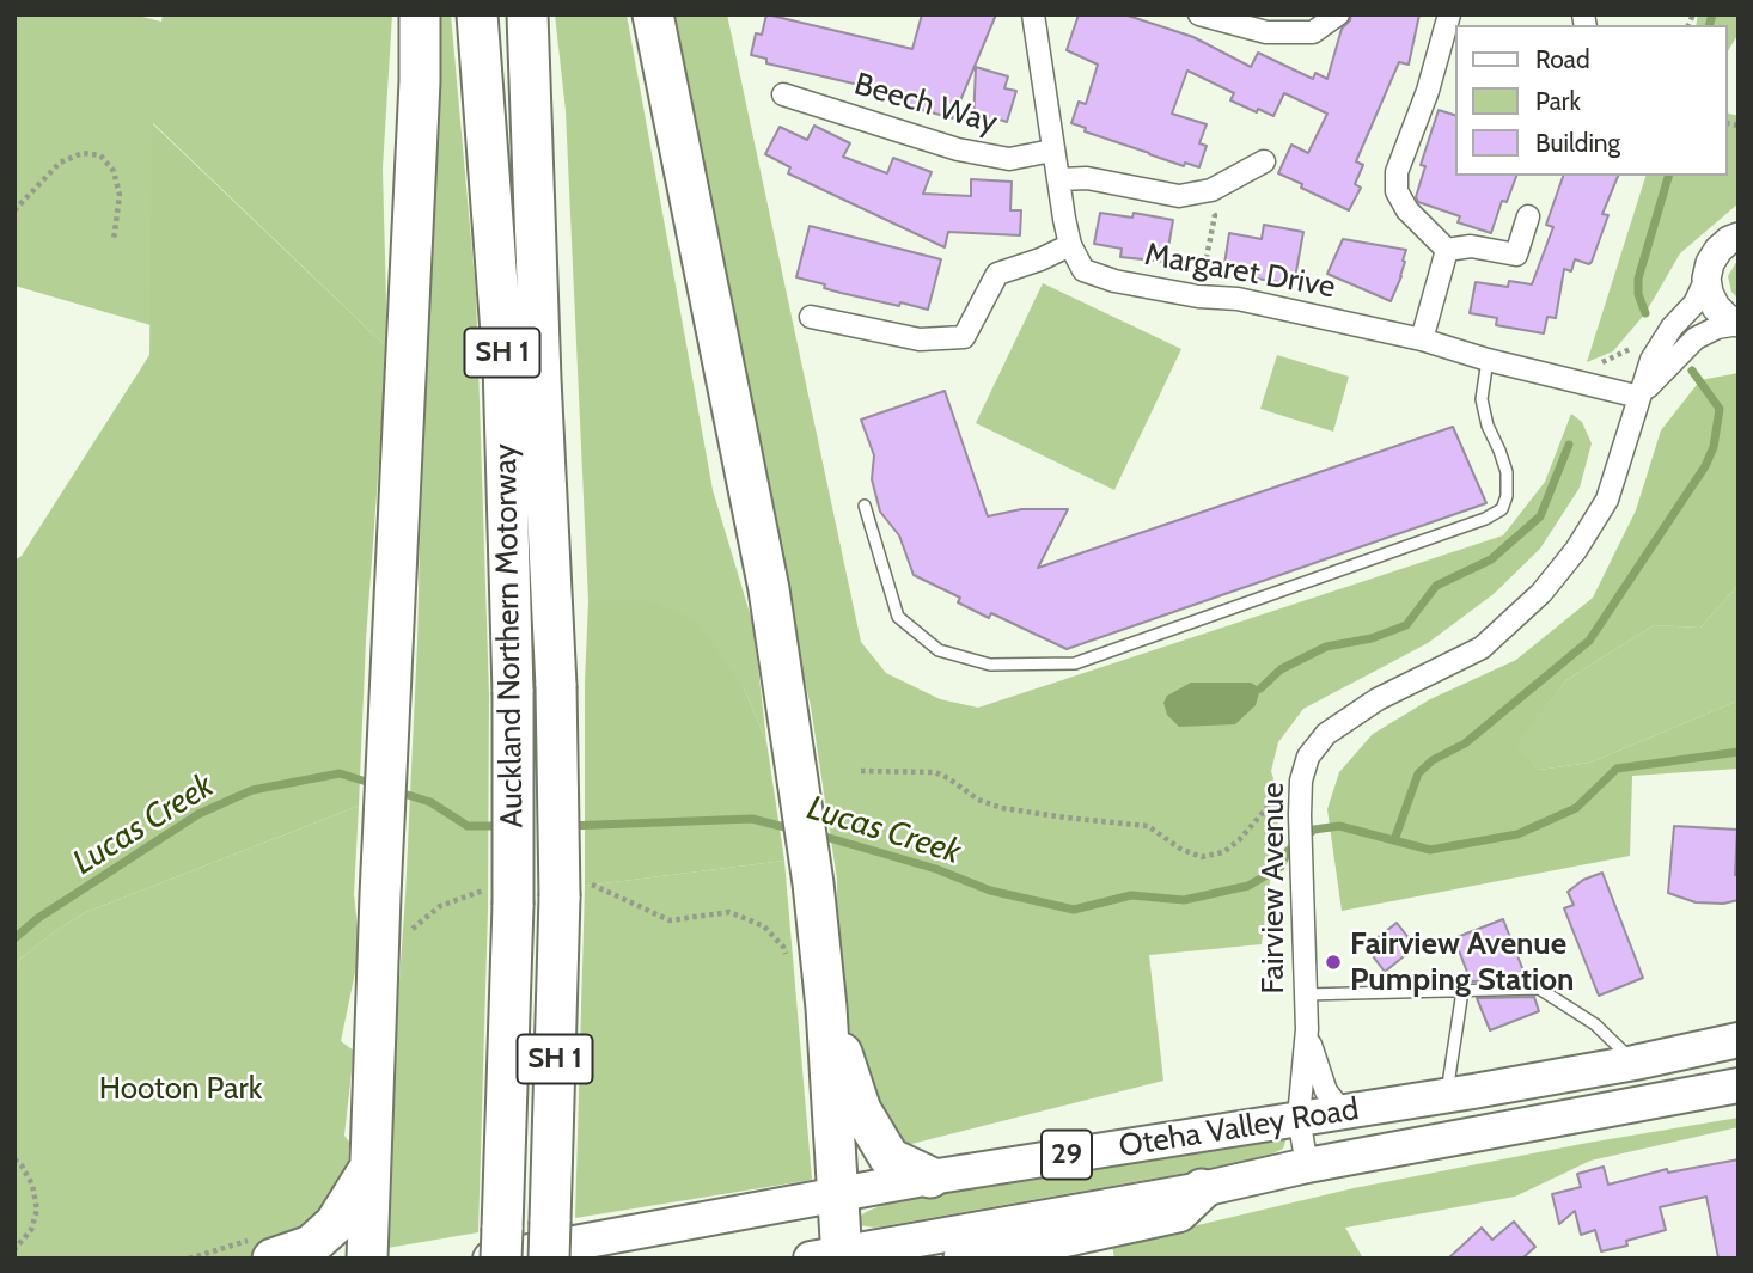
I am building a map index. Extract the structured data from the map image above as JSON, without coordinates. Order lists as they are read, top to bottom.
{
  "streets": {
    "highway": ["SH 1", "Auckland Northern Motorway"],
    "main road": ["Oteha Valley Road", "29"],
    "street": ["Beech Way", "Margaret Drive", "Fairview Avenue"]
  },
  "crossings": [
    ["Margaret Drive", "Fairview Avenue"],
    ["Auckland Northern Motorway", "Oteha Valley Road"],
    ["Fairview Avenue", "Oteha Valley Road"]
  ],
  "water": ["Lucas Creek"],
  "parks": ["Hooton Park"],
  "places": ["Fairview Avenue Pumping Station"],
  "legend": ["Road", "Park", "Building"]
}
